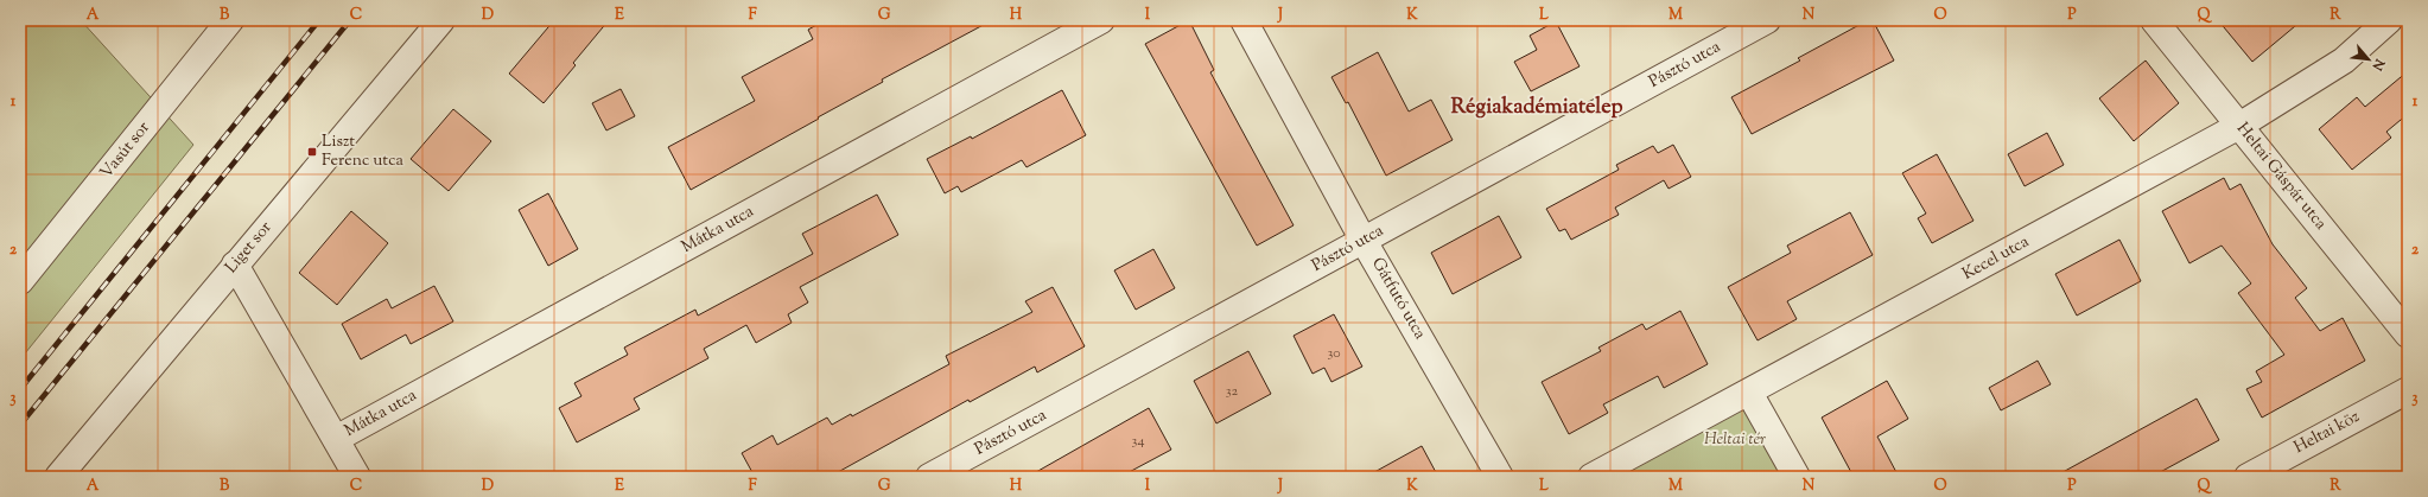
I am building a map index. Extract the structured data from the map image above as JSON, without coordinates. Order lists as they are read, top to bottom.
{
  "streets": {
    "street": [
      "Pásztó utca",
      "Vasút sor",
      "Heltai Gáspár utca",
      "Mátka utca",
      "Liget sor",
      "Kecel utca",
      "Gátfutó utca",
      "Heltai köz"
    ]
  },
  "crossings": [
    ["Pásztó utca", "Gátfutó utca"],
    ["Heltai Gáspár utca", "Kecel utca"]
  ],
  "districts": ["Régiakadémiatelep"],
  "parks": ["Heltai tér"],
  "places": {
    "transit": ["Liszt Ferenc utca"]
  },
  "house_numbers": ["30", "32", "34"],
  "north": "bottom right",
  "grid": {
    "columns": [
      "A",
      "B",
      "C",
      "D",
      "E",
      "F",
      "G",
      "H",
      "I",
      "J",
      "K",
      "L",
      "M",
      "N",
      "O",
      "P",
      "Q",
      "R"
    ],
    "rows": ["1", "2", "3"]
  }
}
